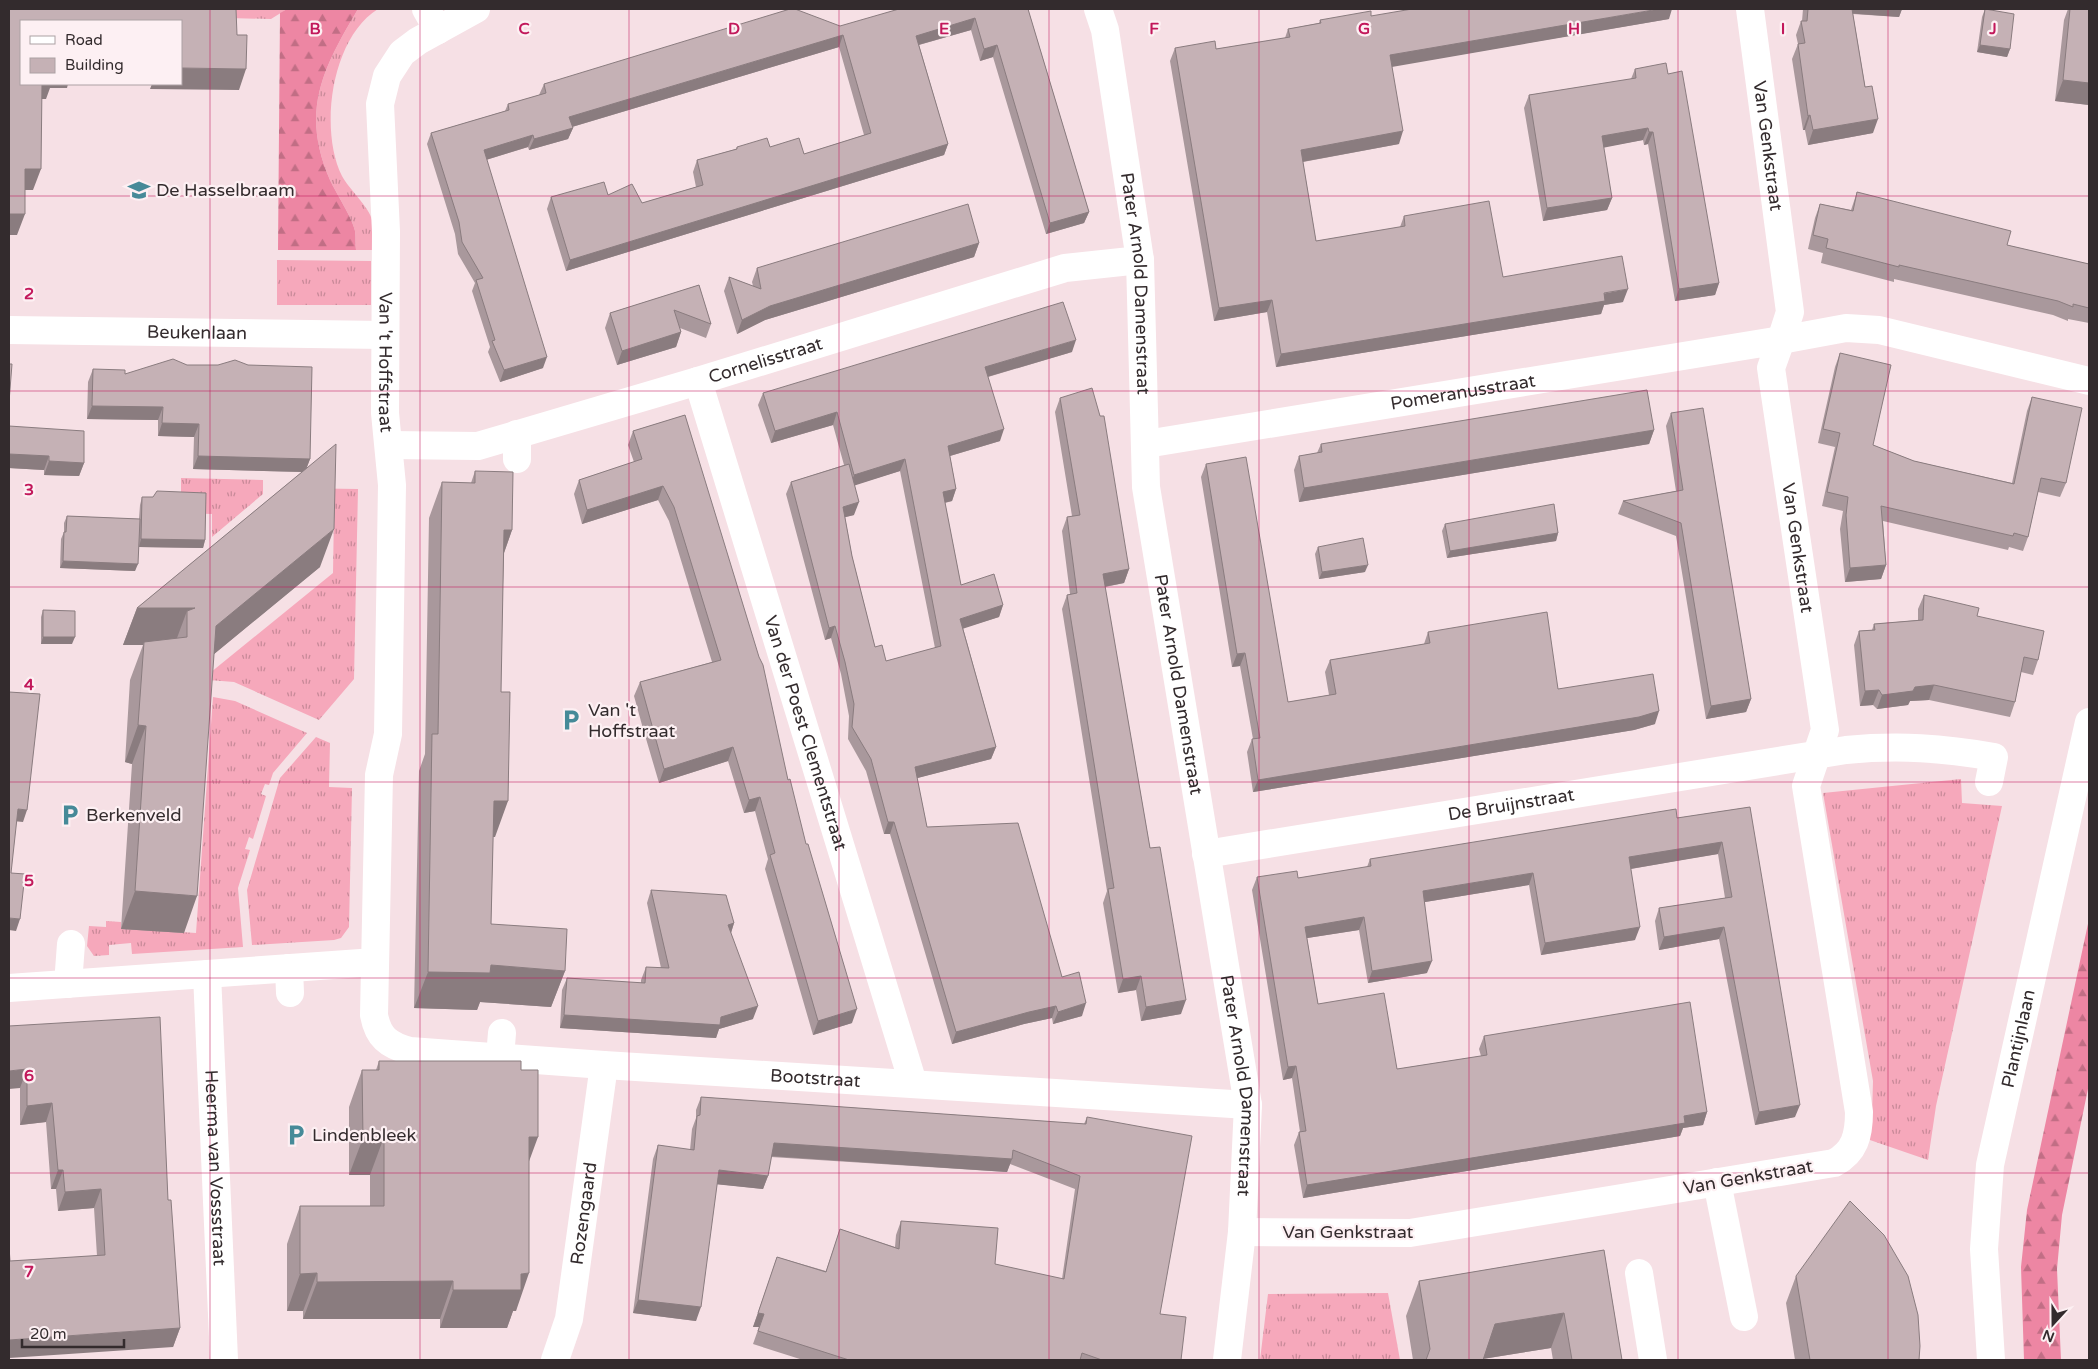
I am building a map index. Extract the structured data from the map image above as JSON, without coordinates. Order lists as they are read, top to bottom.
{
  "streets": {
    "street": [
      "Van Genkstraat",
      "Pater Arnold Damenstraat",
      "Beukenlaan",
      "Cornelisstraat",
      "Van 't Hoffstraat",
      "Pomeranusstraat",
      "Van der Poest Clementstraat",
      "De Bruijnstraat",
      "Plantijnlaan",
      "Bootstraat",
      "Heerma van Vossstraat",
      "Rozengaard"
    ]
  },
  "crossings": [
    ["Van Genkstraat", "Pater Arnold Damenstraat"],
    ["Van Genkstraat", "Pomeranusstraat"],
    ["Van Genkstraat", "De Bruijnstraat"],
    ["Pater Arnold Damenstraat", "Cornelisstraat"],
    ["Pater Arnold Damenstraat", "Pomeranusstraat"],
    ["Pater Arnold Damenstraat", "De Bruijnstraat"],
    ["Pater Arnold Damenstraat", "Bootstraat"],
    ["Beukenlaan", "Van 't Hoffstraat"],
    ["Cornelisstraat", "Van 't Hoffstraat"],
    ["Cornelisstraat", "Van der Poest Clementstraat"],
    ["Van 't Hoffstraat", "Bootstraat"],
    ["Van der Poest Clementstraat", "Bootstraat"],
    ["Bootstraat", "Rozengaard"]
  ],
  "places": {
    "school or university": ["De Hasselbraam"],
    "parking": ["Van 't Hoffstraat", "Berkenveld", "Lindenbleek"]
  },
  "legend": ["Road", "Building"],
  "scale_bar": "20 m",
  "north": "bottom",
  "grid": {
    "columns": [
      "B",
      "C",
      "D",
      "E",
      "F",
      "G",
      "H",
      "I",
      "J"
    ],
    "rows": [
      "2",
      "3",
      "4",
      "5",
      "6",
      "7"
    ]
  }
}
